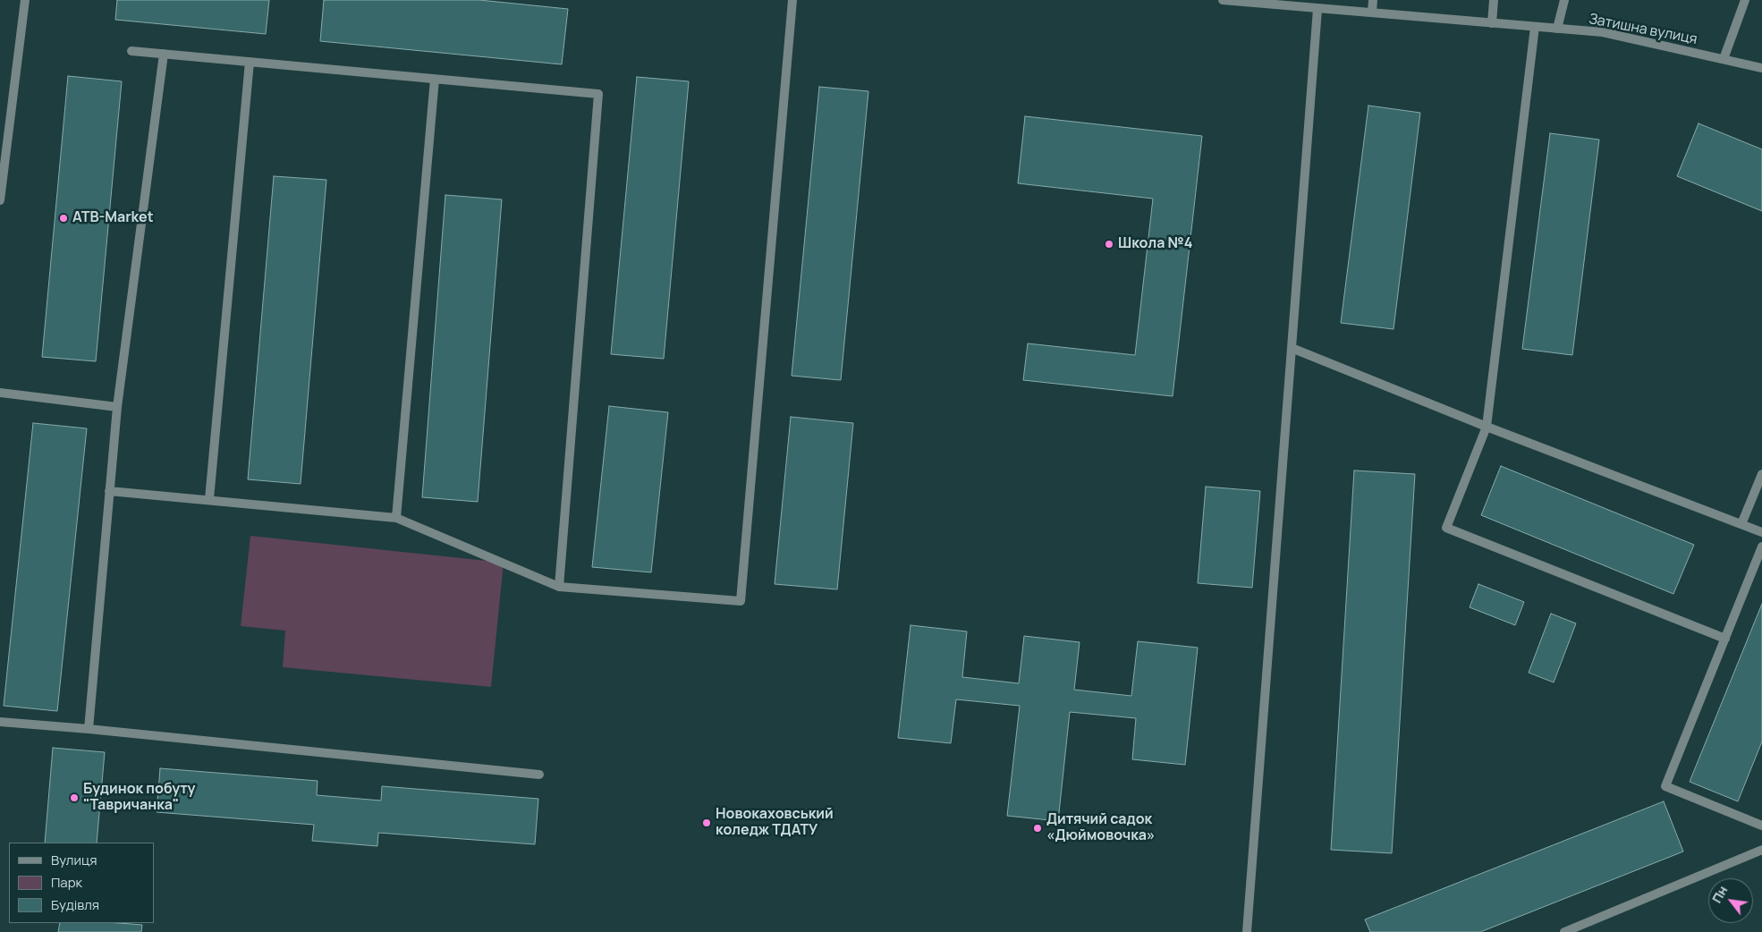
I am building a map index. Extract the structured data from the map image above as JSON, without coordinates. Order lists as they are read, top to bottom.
{
  "streets": {
    "street": ["Затишна вулиця"]
  },
  "places": [
    "ATB-Market",
    "Школа №4",
    "Будинок побуту \"Тавричанка\"",
    "Новокаховський коледж ТДАТУ",
    "Дитячий садок «Дюймовочка»"
  ],
  "legend": ["Вулиця", "Парк", "Будівля"],
  "north": "top left"
}
